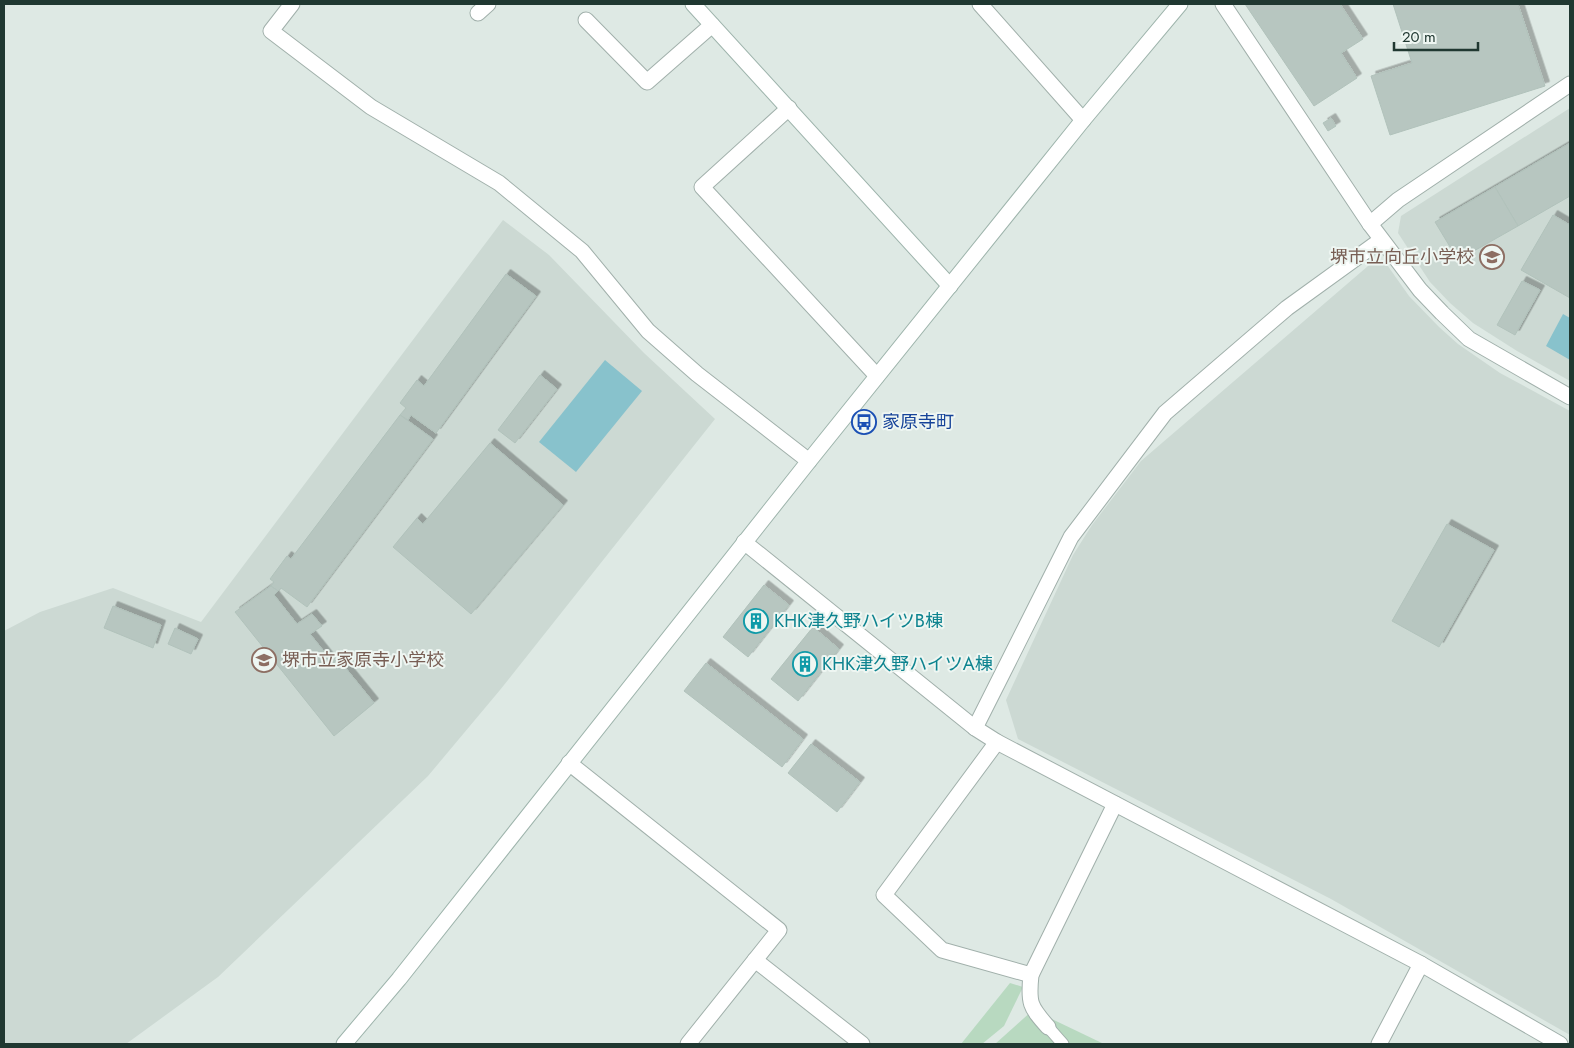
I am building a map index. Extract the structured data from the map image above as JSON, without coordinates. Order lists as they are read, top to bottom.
{
  "places": {
    "school or university": ["堺市立向丘小学校", "堺市立家原寺小学校"],
    "bus stop": ["家原寺町"],
    "building": ["KHK津久野ハイツB棟", "KHK津久野ハイツA棟"]
  },
  "scale_bar": "20 m"
}
